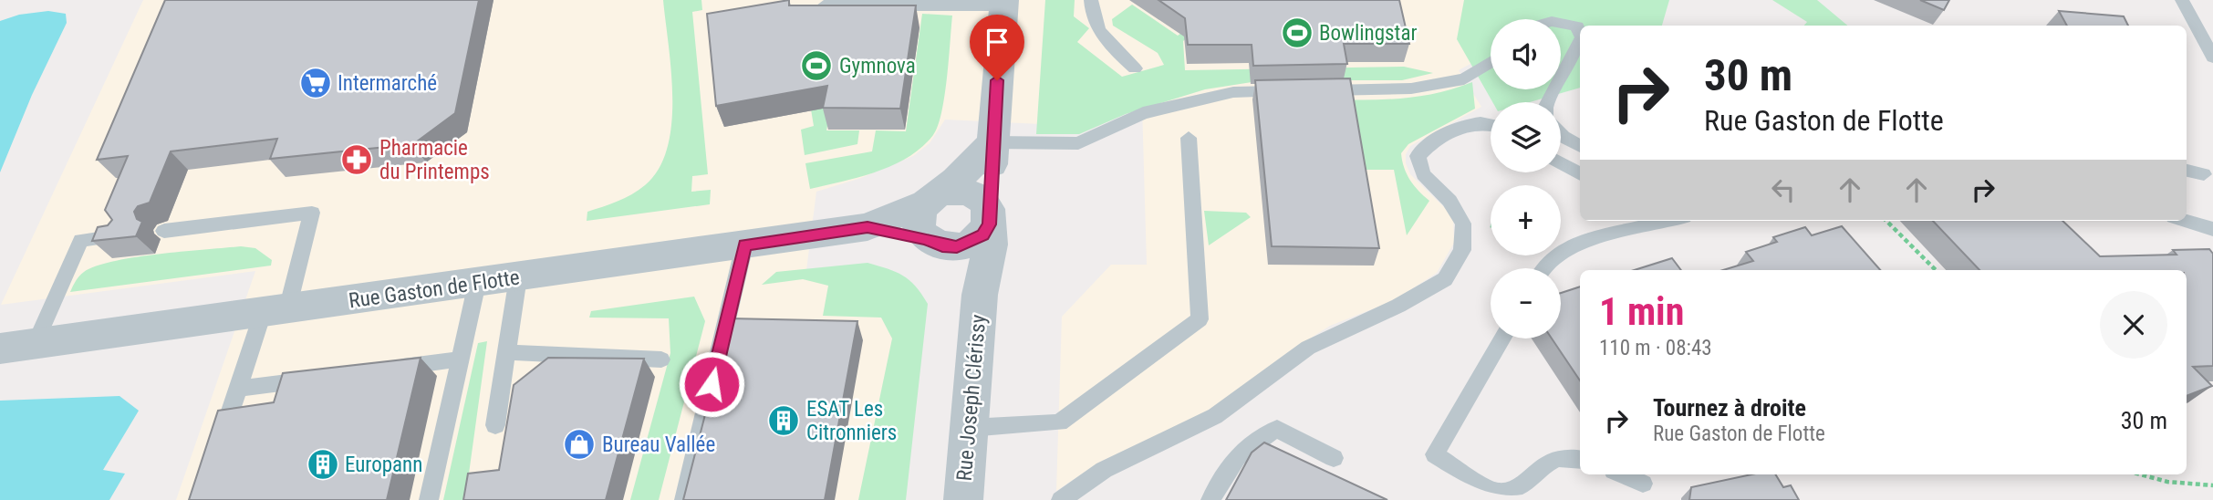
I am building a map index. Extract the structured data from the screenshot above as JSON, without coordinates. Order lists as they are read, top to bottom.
{
  "streets": {
    "street": ["Rue Gaston de Flotte", "Rue Joseph Clérissy"]
  },
  "crossings": [
    ["Rue Gaston de Flotte", "Rue Joseph Clérissy"]
  ],
  "places": {
    "sports": ["Bowlingstar", "Gymnova"],
    "supermarket": ["Intermarché"],
    "pharmacy": ["Pharmacie du Printemps"],
    "building": ["ESAT Les Citronniers", "Europann"],
    "shop": ["Bureau Vallée"]
  },
  "page": {
    "map_buttons": ["+", "−"],
    "turn": ["30 m", "Rue Gaston de Flotte"],
    "heading": ["1 min", "110 m · 08:43"],
    "list": [
      {
        "name": "Tournez à droite",
        "note": "Rue Gaston de Flotte",
        "value": "30 m"
      }
    ]
  }
}
